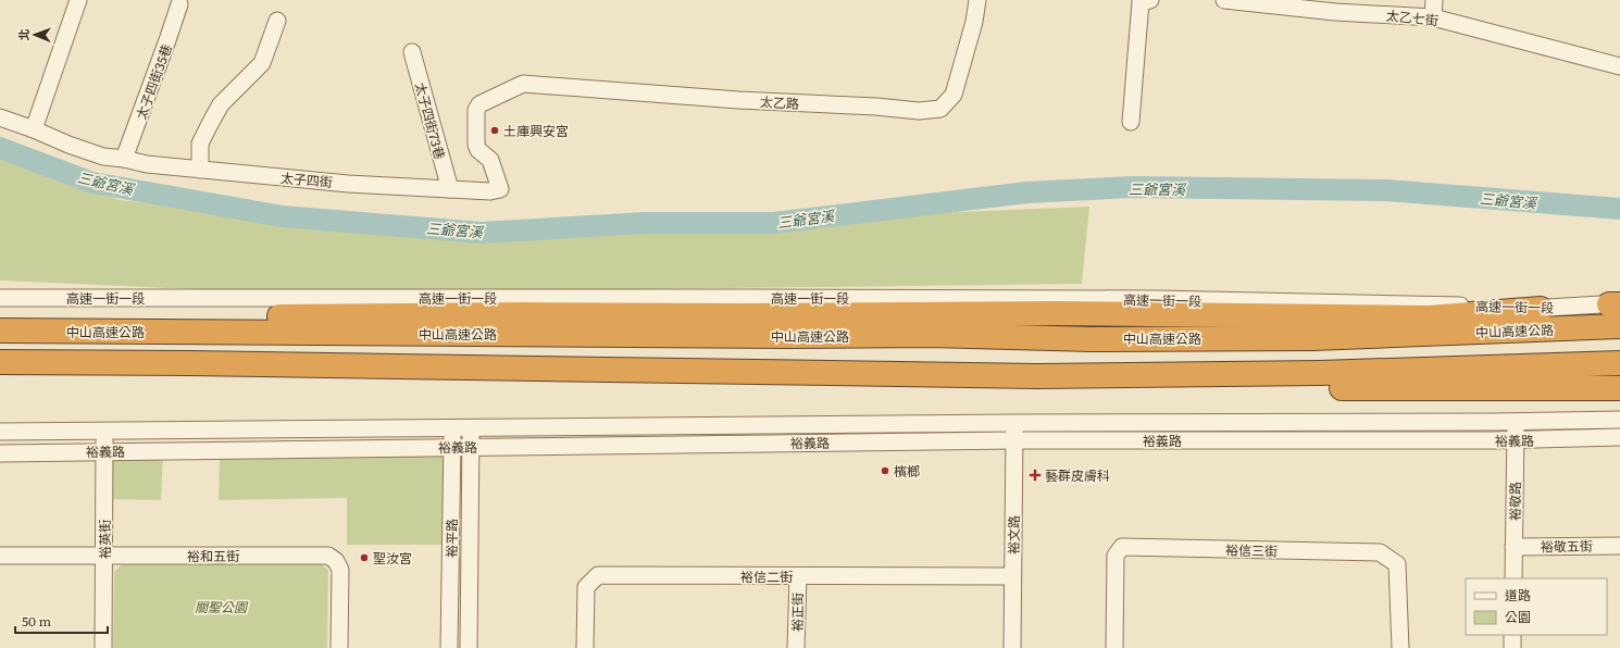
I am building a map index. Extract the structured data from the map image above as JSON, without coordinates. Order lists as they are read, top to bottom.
{
  "streets": {
    "highway": ["中山高速公路"],
    "street": [
      "太乙七街",
      "太子四街35巷",
      "太乙路",
      "太子四街73巷",
      "太子四街",
      "高速一街一段",
      "裕義路",
      "裕敬路",
      "裕文路",
      "裕平路",
      "裕英街",
      "裕敬五街",
      "裕信三街",
      "裕和五街",
      "裕信二街",
      "裕正街"
    ]
  },
  "crossings": [
    ["太子四街35巷", "太子四街"],
    ["太乙路", "太子四街"],
    ["太子四街73巷", "太子四街"],
    ["裕義路", "裕敬路"],
    ["裕義路", "裕文路"],
    ["裕義路", "裕平路"],
    ["裕義路", "裕英街"],
    ["裕敬路", "裕敬五街"],
    ["裕文路", "裕信二街"],
    ["裕英街", "裕和五街"],
    ["裕信二街", "裕正街"]
  ],
  "water": ["三爺宮溪"],
  "parks": ["關聖公園"],
  "places": {
    "other": ["土庫興安宮", "檳榔", "聖汝宮"],
    "health": ["藝群皮膚科"]
  },
  "legend": ["道路", "公園"],
  "scale_bar": "50 m",
  "north": "left"
}
